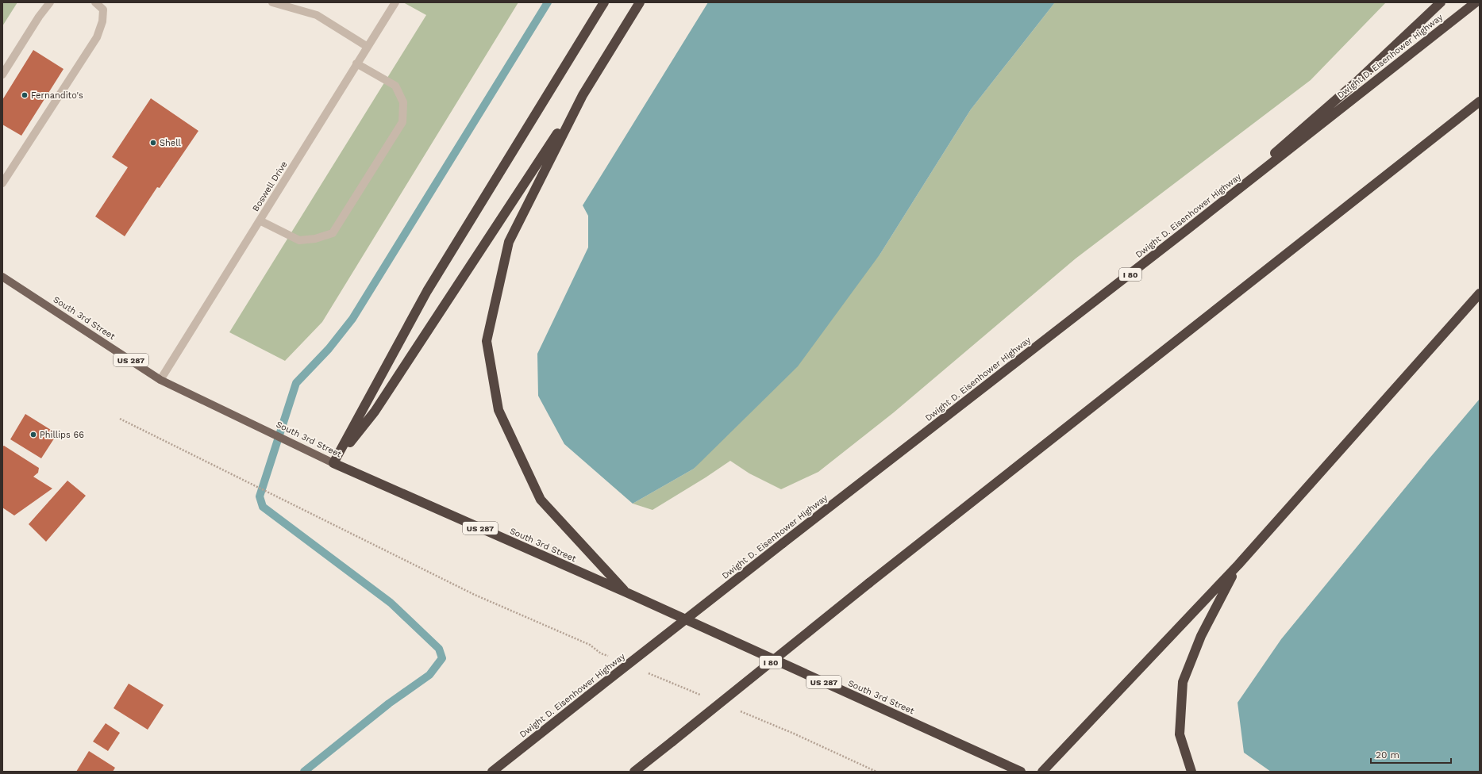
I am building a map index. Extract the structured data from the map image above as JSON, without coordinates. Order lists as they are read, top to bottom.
{
  "streets": {
    "highway": [
      "Dwight D. Eisenhower Highway",
      "I 80",
      "South 3rd Street",
      "US 287"
    ],
    "street": ["Boswell Drive"]
  },
  "crossings": [
    ["Boswell Drive", "South 3rd Street"]
  ],
  "places": ["Fernandito's", "Shell", "Phillips 66"],
  "scale_bar": "20 m"
}
